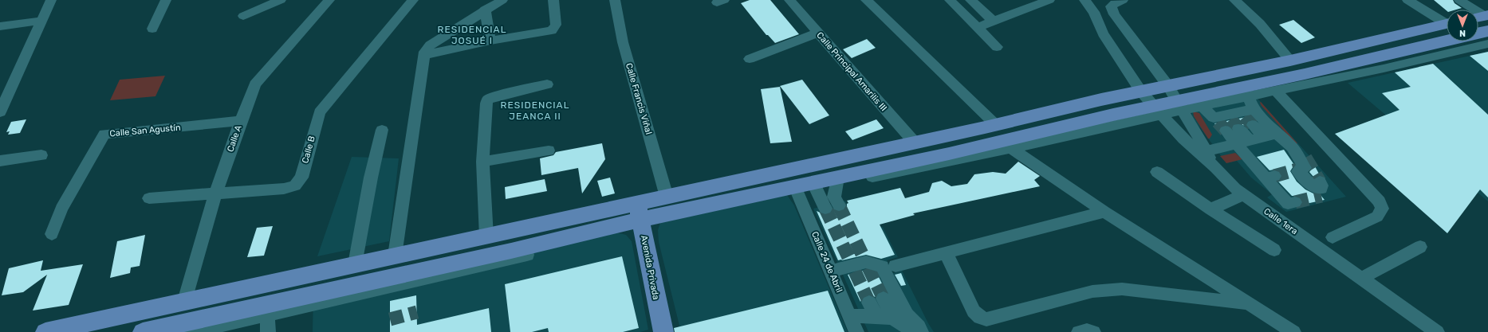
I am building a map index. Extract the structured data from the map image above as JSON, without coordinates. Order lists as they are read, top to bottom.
{
  "streets": {
    "main road": ["Avenida Privada"],
    "street": [
      "Calle Principal Amarilis III",
      "Calle Francis Viñal",
      "Calle San Agustín",
      "Calle A",
      "Calle B",
      "Calle 1era",
      "Calle 24 de Abril"
    ]
  },
  "crossings": [
    ["Calle San Agustín", "Calle A"],
    ["Calle A", "Calle B"]
  ],
  "districts": ["RESIDENCIAL JOSUÉ I", "RESIDENCIAL JEANCA II"],
  "north": "bottom"
}
